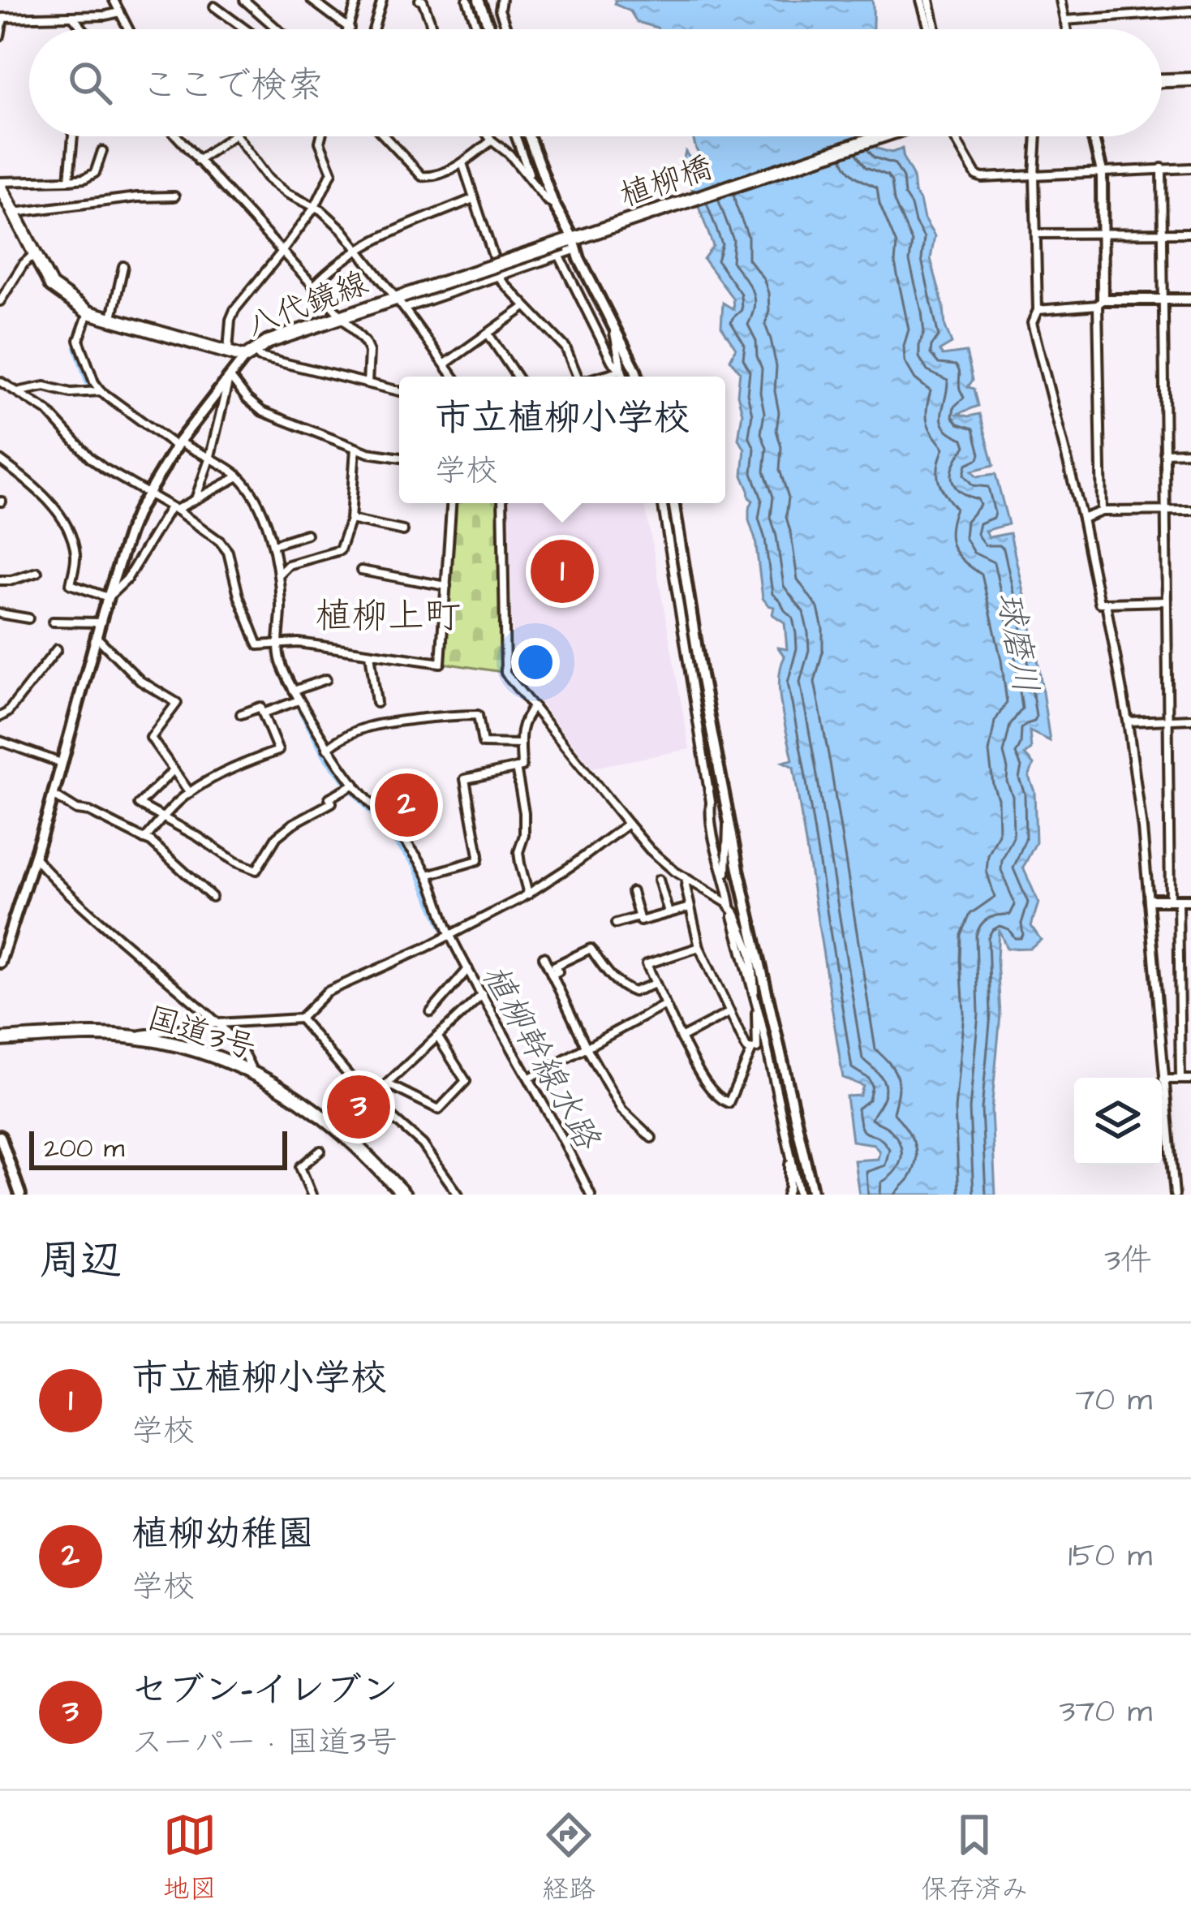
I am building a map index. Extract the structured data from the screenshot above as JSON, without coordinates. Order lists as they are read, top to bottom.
{
  "streets": {
    "main road": ["植柳橋", "八代鏡線", "国道3号"]
  },
  "crossings": [
    ["植柳橋", "八代鏡線"]
  ],
  "districts": ["植柳上町"],
  "water": ["球磨川", "植柳幹線水路"],
  "scale_bar": "200 m",
  "page": {
    "search": "ここで検索",
    "popup": ["市立植柳小学校", "学校"],
    "pins": ["1", "2", "3"],
    "scale": "200 m",
    "heading": ["周辺", "3件"],
    "list": [
      {
        "mark": "1",
        "name": "市立植柳小学校",
        "note": "学校",
        "value": "70 m"
      },
      {
        "mark": "2",
        "name": "植柳幼稚園",
        "note": "学校",
        "value": "150 m"
      },
      {
        "mark": "3",
        "name": "セブン-イレブン",
        "note": "スーパー · 国道3号",
        "value": "370 m"
      }
    ],
    "nav": ["地図", "経路", "保存済み"]
  }
}
